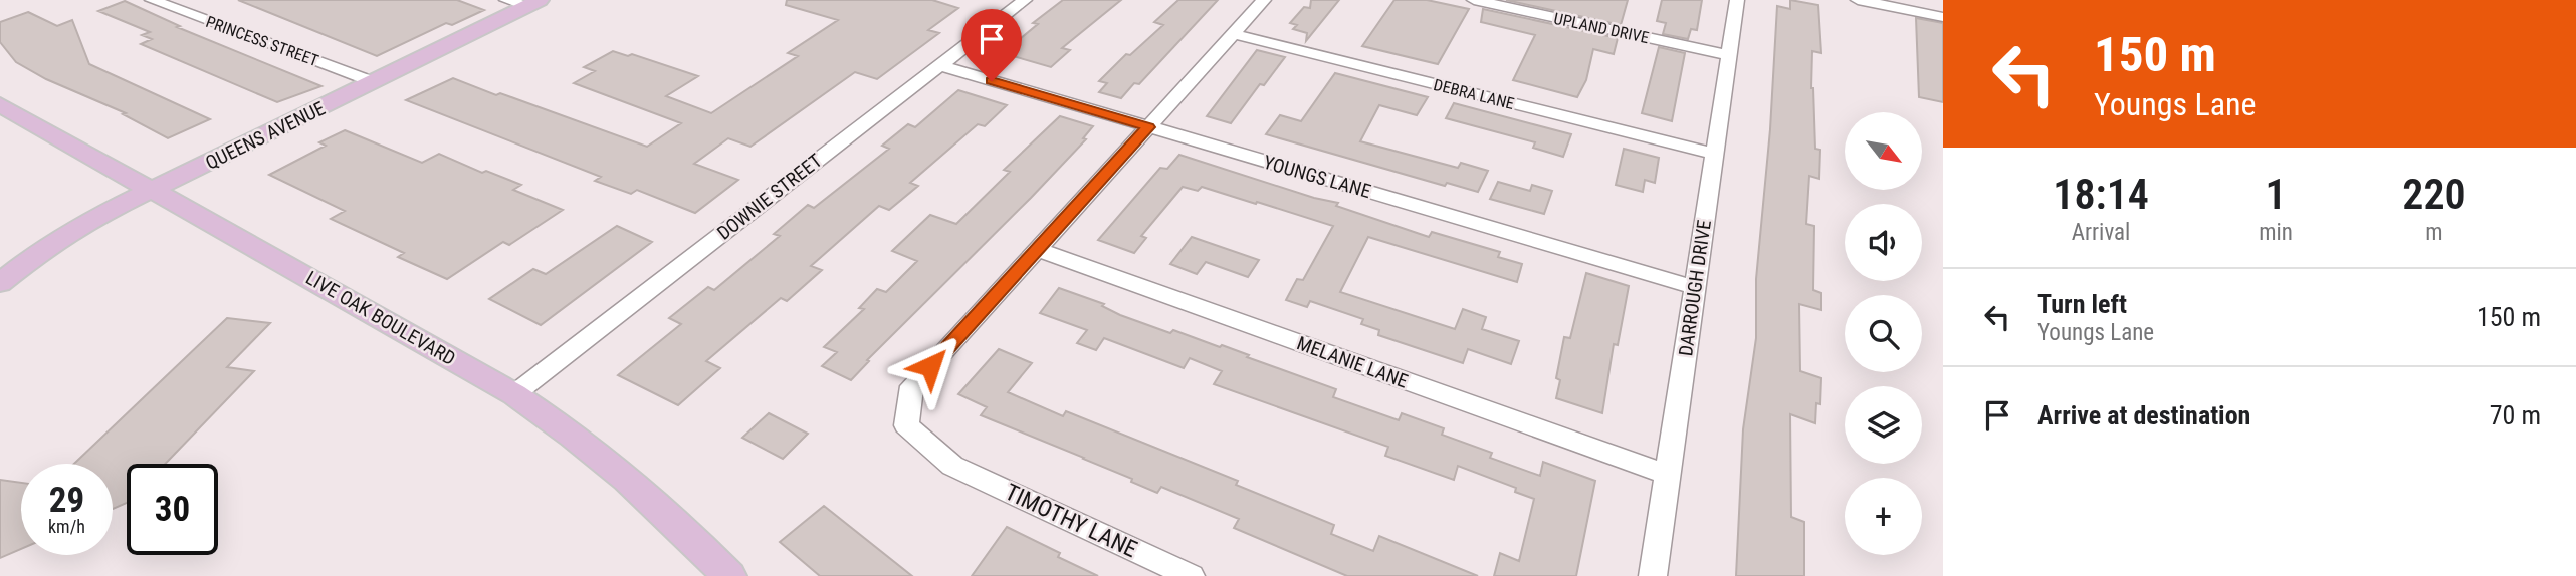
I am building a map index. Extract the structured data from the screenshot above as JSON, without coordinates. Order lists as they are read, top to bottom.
{
  "streets": {
    "main road": ["QUEENS AVENUE", "LIVE OAK BOULEVARD"],
    "street": [
      "UPLAND DRIVE",
      "PRINCESS STREET",
      "DEBRA LANE",
      "YOUNGS LANE",
      "DOWNIE STREET",
      "DARROUGH DRIVE",
      "MELANIE LANE",
      "TIMOTHY LANE"
    ]
  },
  "crossings": [
    ["UPLAND DRIVE", "DARROUGH DRIVE"],
    ["PRINCESS STREET", "QUEENS AVENUE"],
    ["DEBRA LANE", "DARROUGH DRIVE"],
    ["QUEENS AVENUE", "LIVE OAK BOULEVARD"],
    ["YOUNGS LANE", "DOWNIE STREET"],
    ["YOUNGS LANE", "DARROUGH DRIVE"],
    ["DOWNIE STREET", "LIVE OAK BOULEVARD"],
    ["DARROUGH DRIVE", "MELANIE LANE"],
    ["MELANIE LANE", "TIMOTHY LANE"]
  ],
  "north": "bottom right",
  "page": {
    "turn": ["150 m", "Youngs Lane"],
    "map_buttons": "+",
    "eta": [
      "18:14",
      "Arrival",
      "1",
      "min",
      "220",
      "m"
    ],
    "list": [
      {
        "name": "Turn left",
        "note": "Youngs Lane",
        "value": "150 m"
      },
      {
        "name": "Arrive at destination",
        "value": "70 m"
      }
    ],
    "speed": "29 km/h",
    "limit": "30"
  }
}
